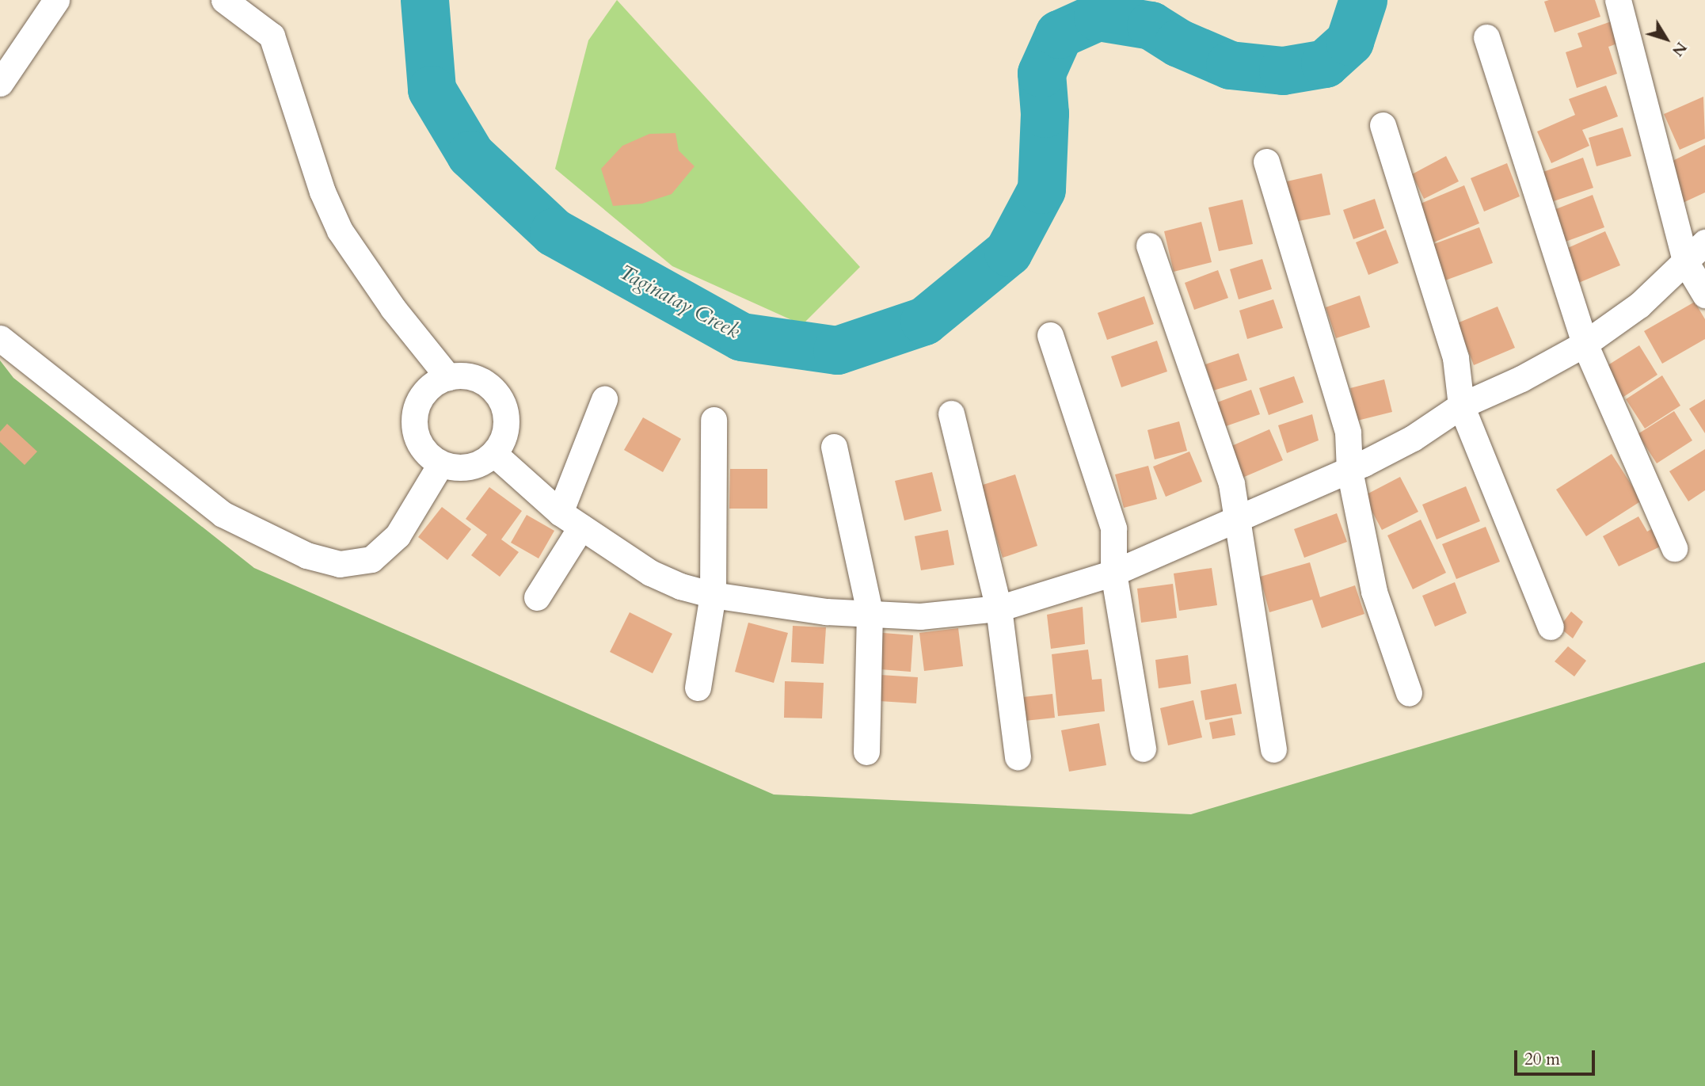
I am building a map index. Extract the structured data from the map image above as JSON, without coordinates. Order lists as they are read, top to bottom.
{
  "water": ["Taginatay Creek"],
  "scale_bar": "20 m",
  "north": "bottom right"
}
